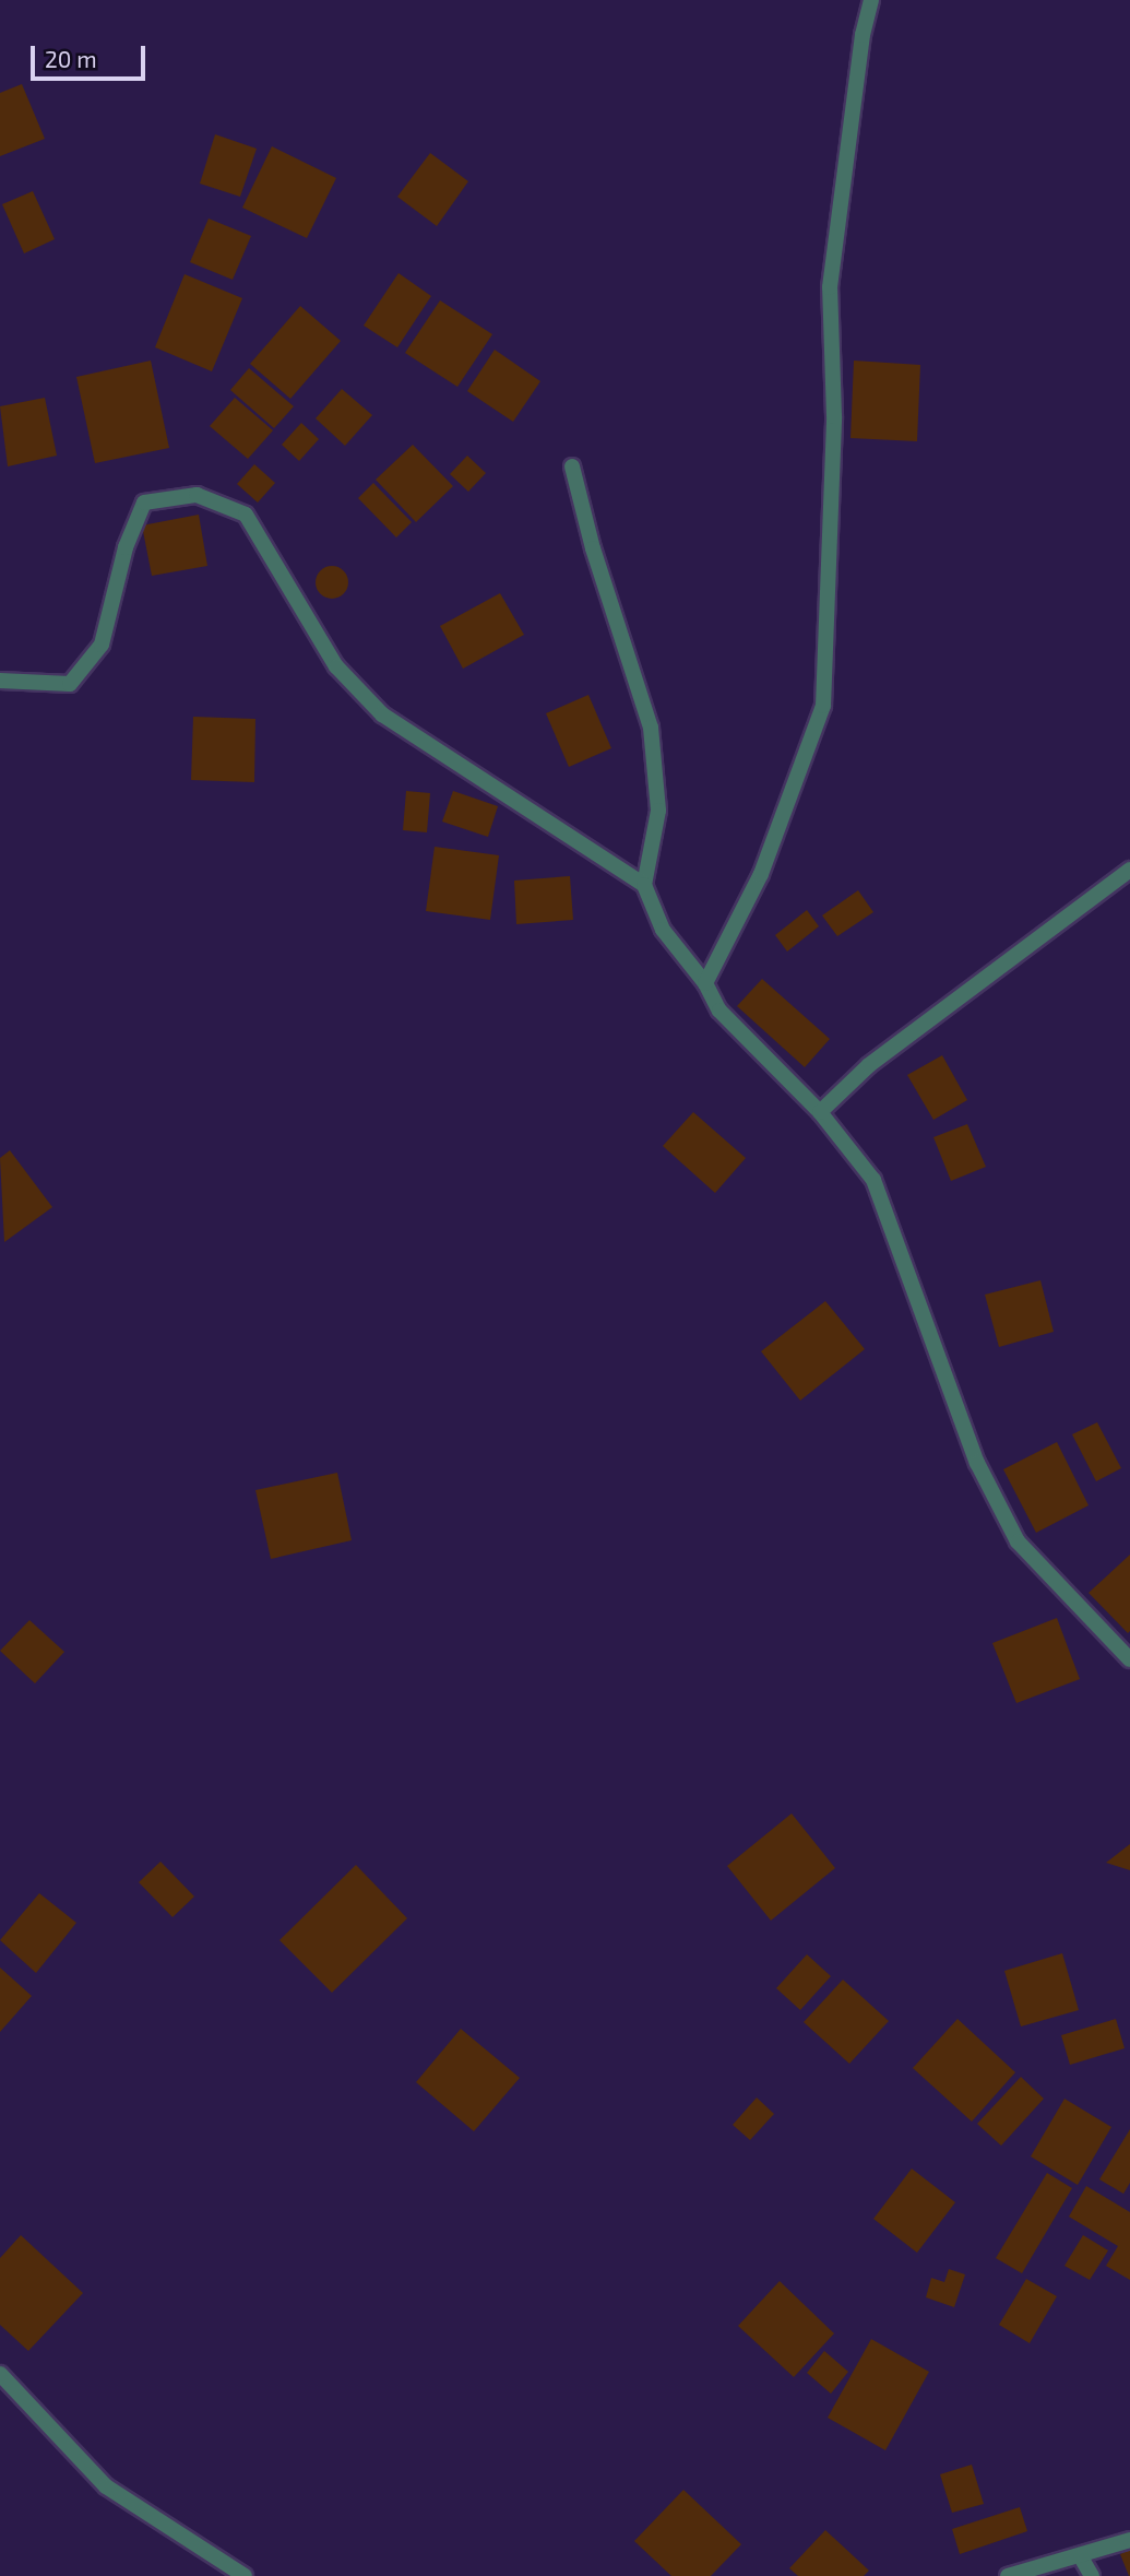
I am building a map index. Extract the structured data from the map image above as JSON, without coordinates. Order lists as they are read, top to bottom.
{
  "scale_bar": "20 m"
}
